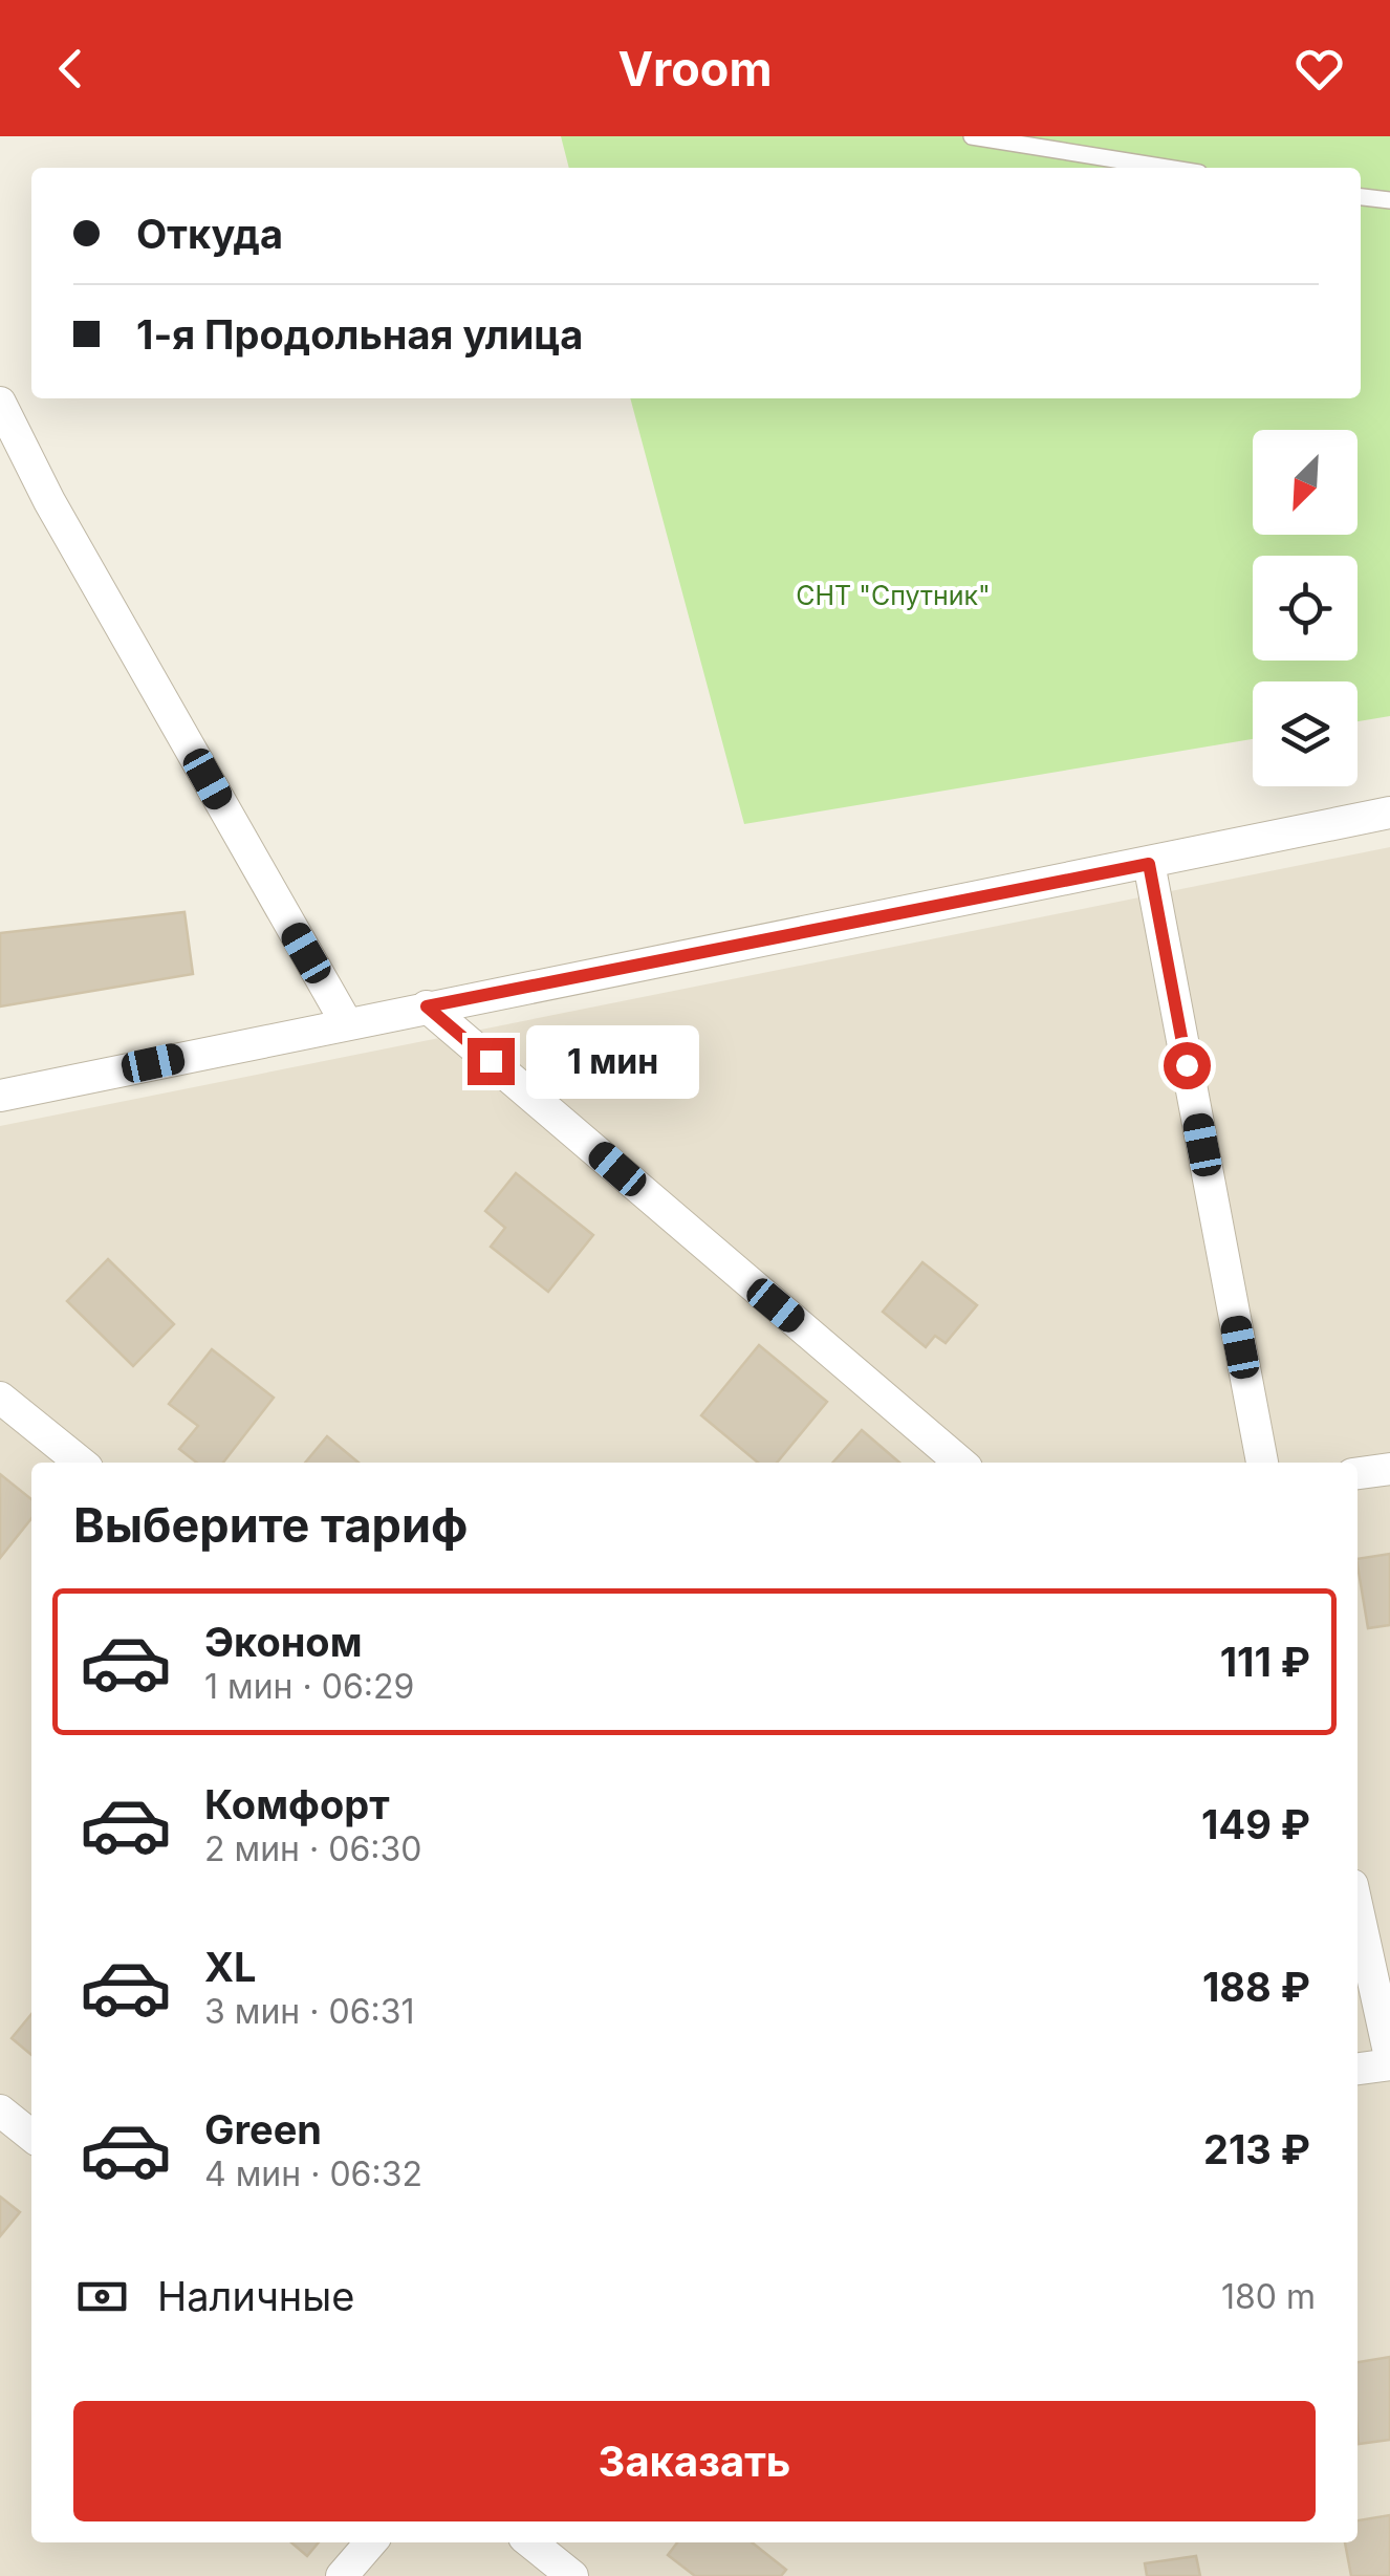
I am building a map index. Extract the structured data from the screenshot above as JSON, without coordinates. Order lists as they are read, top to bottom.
{
  "parks": ["СНТ \"Спутник\""],
  "north": "bottom left",
  "page": {
    "header": "Vroom",
    "banner": ["Откуда", "1-я Продольная улица"],
    "bubble": "1 мин",
    "heading": "Выберите тариф",
    "list": [
      {
        "name": "Эконом",
        "note": "1 мин · 06:29",
        "value": "111 ₽"
      },
      {
        "name": "Комфорт",
        "note": "2 мин · 06:30",
        "value": "149 ₽"
      },
      {
        "name": "XL",
        "note": "3 мин · 06:31",
        "value": "188 ₽"
      },
      {
        "name": "Green",
        "note": "4 мин · 06:32",
        "value": "213 ₽"
      }
    ],
    "pay": ["Наличные", "180 m"],
    "buttons": "Заказать"
  }
}
